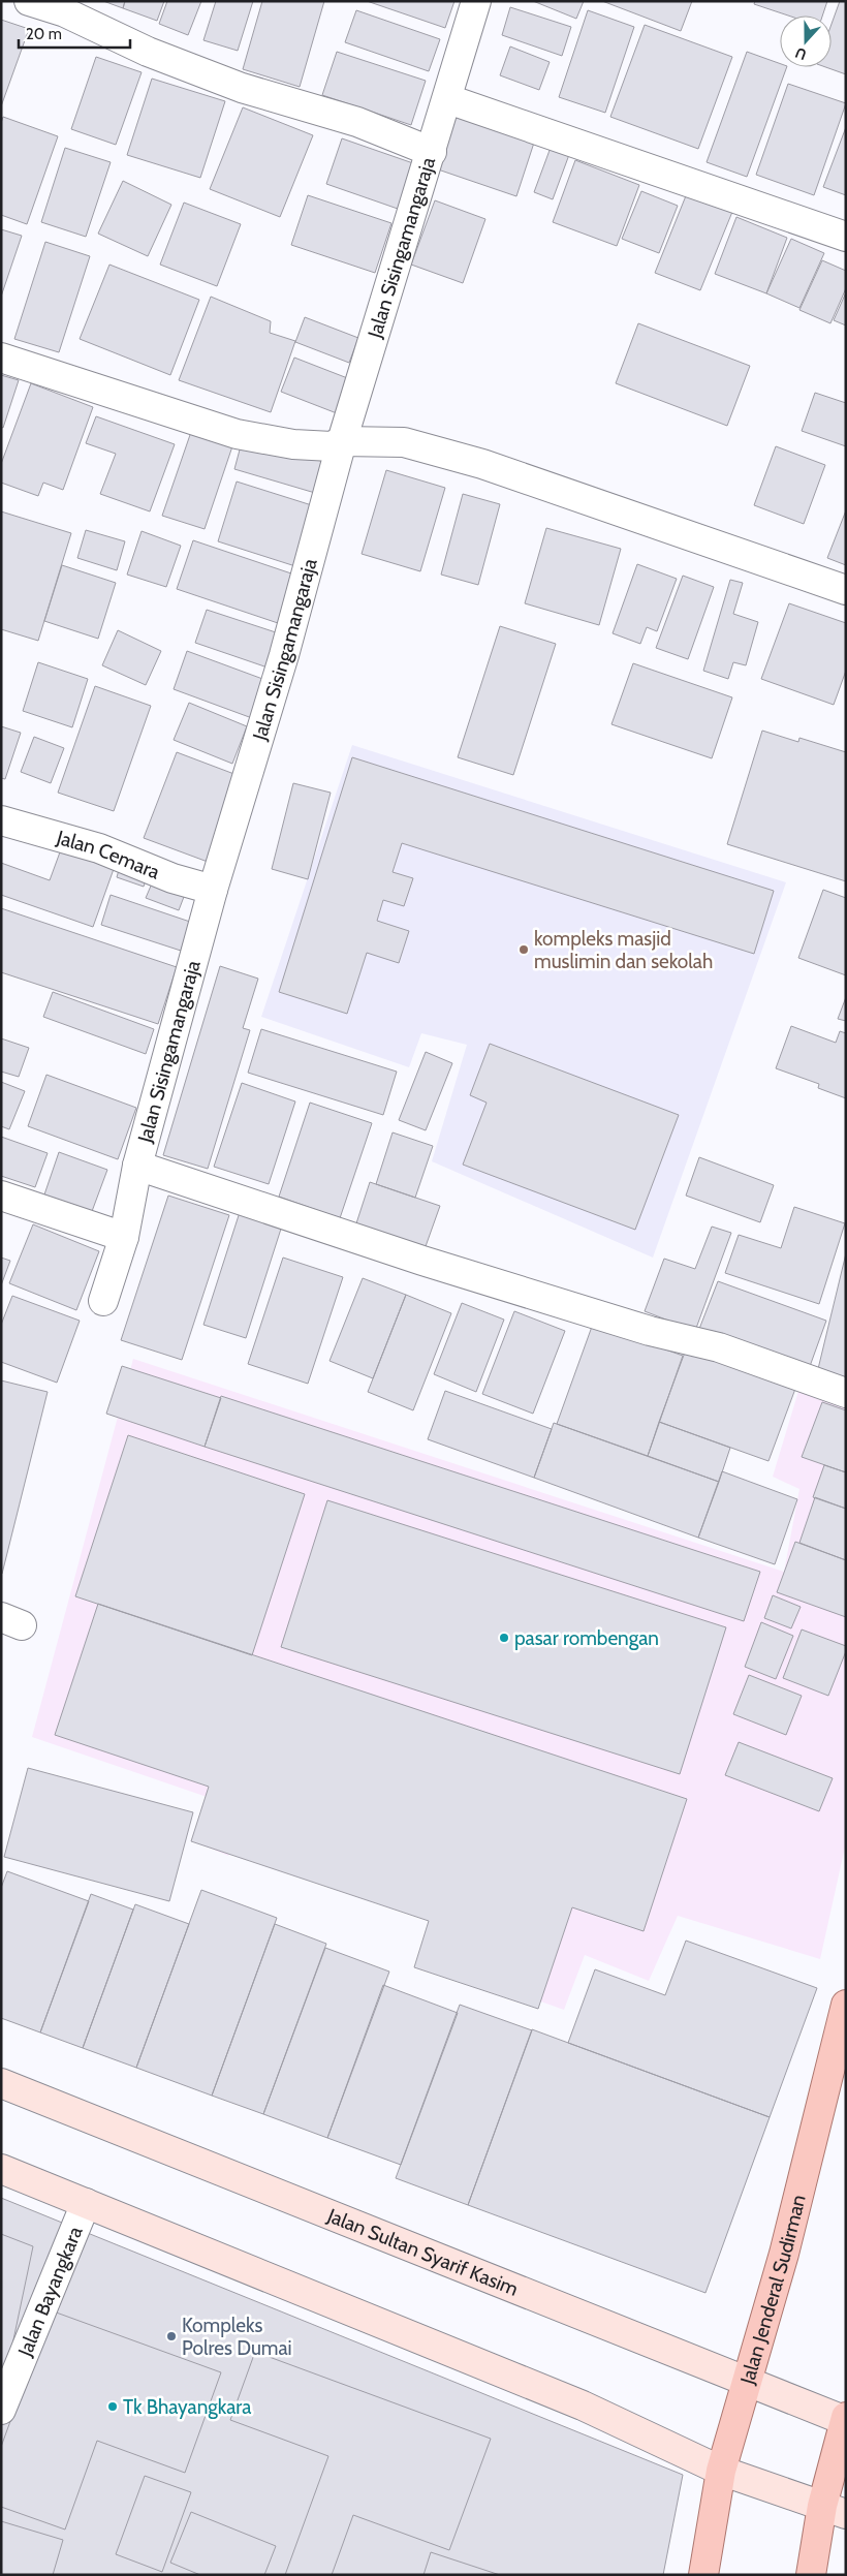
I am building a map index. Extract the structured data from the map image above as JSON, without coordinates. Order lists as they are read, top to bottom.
{
  "streets": {
    "main road": ["Jalan Jenderal Sudirman"],
    "street": [
      "Jalan Sisingamangaraja",
      "Jalan Cemara",
      "Jalan Sultan Syarif Kasim",
      "Jalan Bayangkara"
    ]
  },
  "crossings": [
    ["Jalan Sisingamangaraja", "Jalan Cemara"],
    ["Jalan Sultan Syarif Kasim", "Jalan Jenderal Sudirman"]
  ],
  "places": [
    "kompleks masjid muslimin dan sekolah",
    "pasar rombengan",
    "Kompleks Polres Dumai",
    "Tk Bhayangkara"
  ],
  "scale_bar": "20 m",
  "north": "bottom"
}
